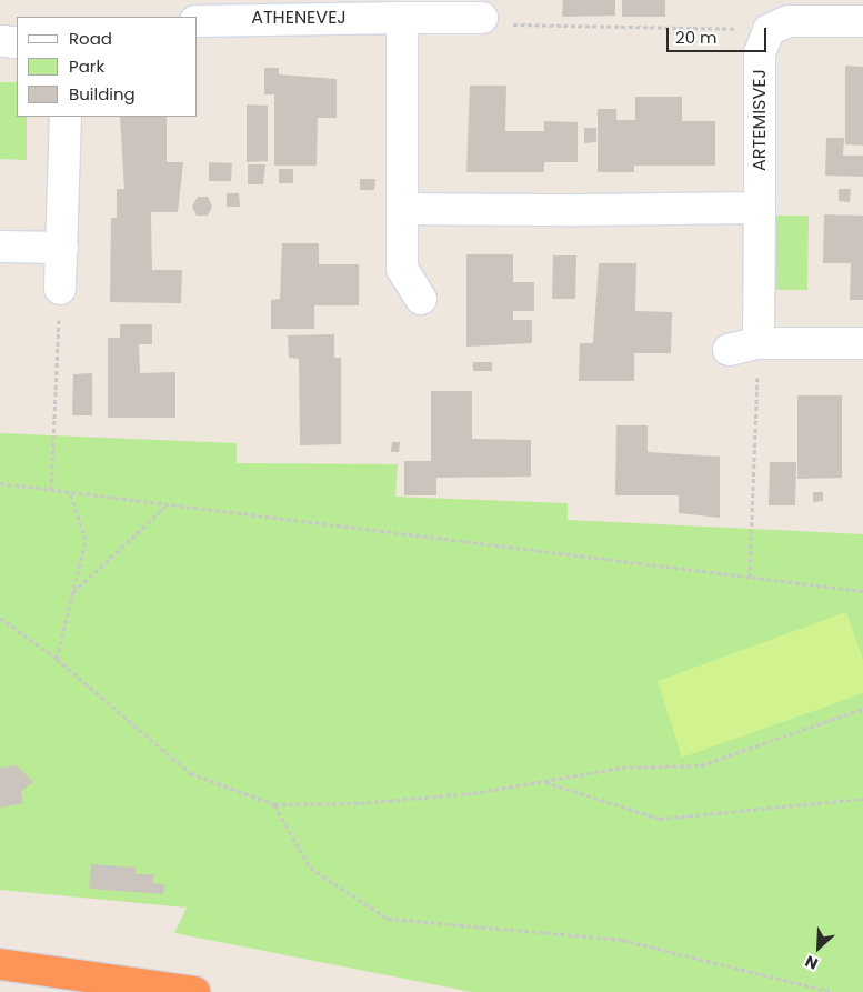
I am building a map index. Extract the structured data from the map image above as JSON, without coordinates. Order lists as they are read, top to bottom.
{
  "streets": {
    "street": ["ATHENEVEJ", "ARTEMISVEJ"]
  },
  "legend": ["Road", "Park", "Building"],
  "scale_bar": "20 m",
  "north": "bottom left"
}
